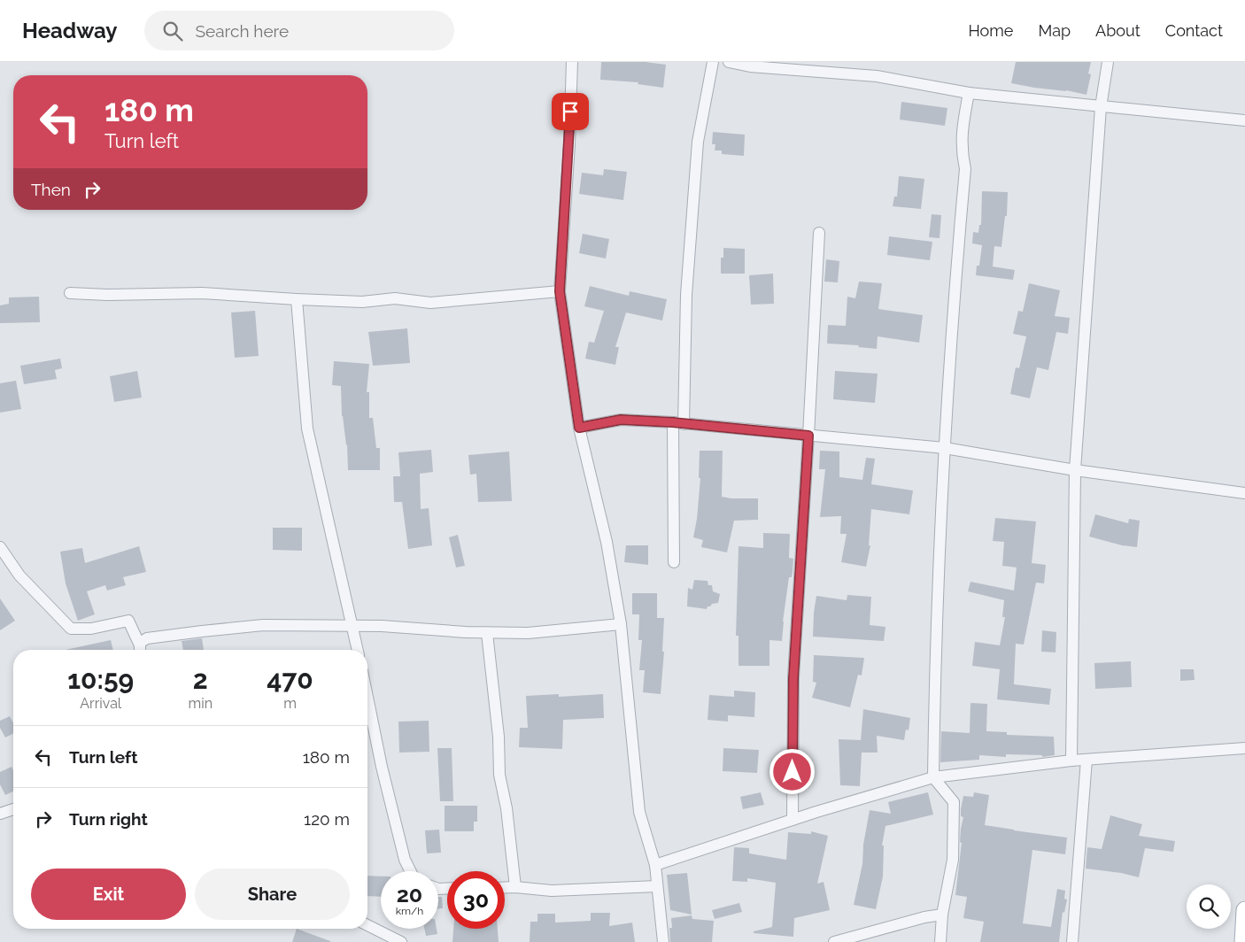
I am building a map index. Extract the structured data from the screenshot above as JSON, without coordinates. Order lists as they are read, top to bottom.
{
  "page": {
    "header": "Headway",
    "search": "Search here",
    "nav": [
      "Home",
      "Map",
      "About",
      "Contact"
    ],
    "turn": ["180 m", "Turn left"],
    "then": "Then",
    "eta": [
      "10:59",
      "Arrival",
      "2",
      "min",
      "470",
      "m"
    ],
    "list": [
      {
        "name": "Turn left",
        "value": "180 m"
      },
      {
        "name": "Turn right",
        "value": "120 m"
      }
    ],
    "buttons": ["Exit", "Share"],
    "speed": "20 km/h",
    "limit": "30"
  }
}
